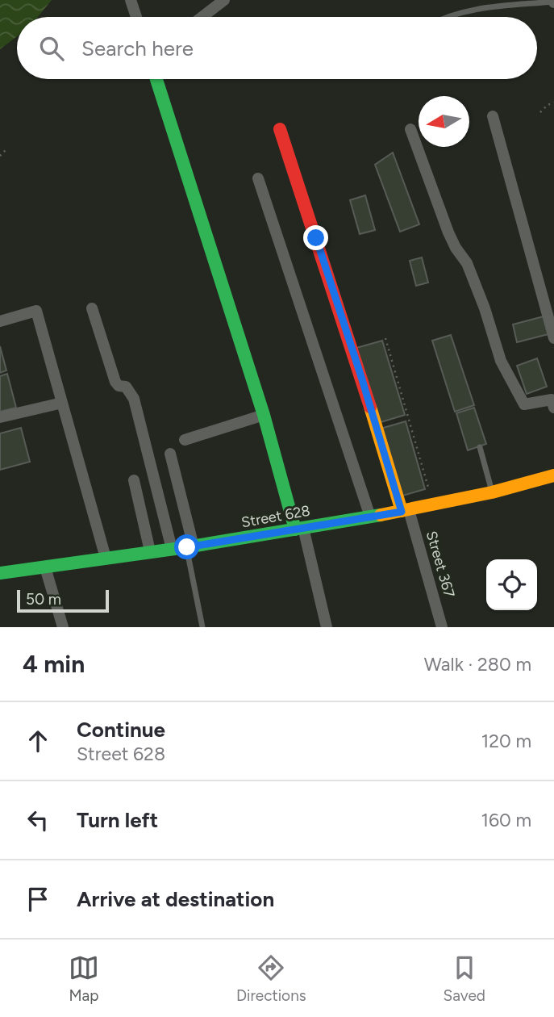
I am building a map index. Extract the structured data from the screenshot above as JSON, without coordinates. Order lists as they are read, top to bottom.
{
  "streets": {
    "street": ["Street 628", "Street 367"]
  },
  "crossings": [
    ["Street 628", "Street 367"]
  ],
  "scale_bar": "50 m",
  "north": "left",
  "page": {
    "search": "Search here",
    "scale": "50 m",
    "heading": ["4 min", "Walk · 280 m"],
    "list": [
      ["Continue", "Street 628", "120 m"],
      ["Turn left", "160 m"],
      "Arrive at destination"
    ],
    "nav": ["Map", "Directions", "Saved"]
  }
}
